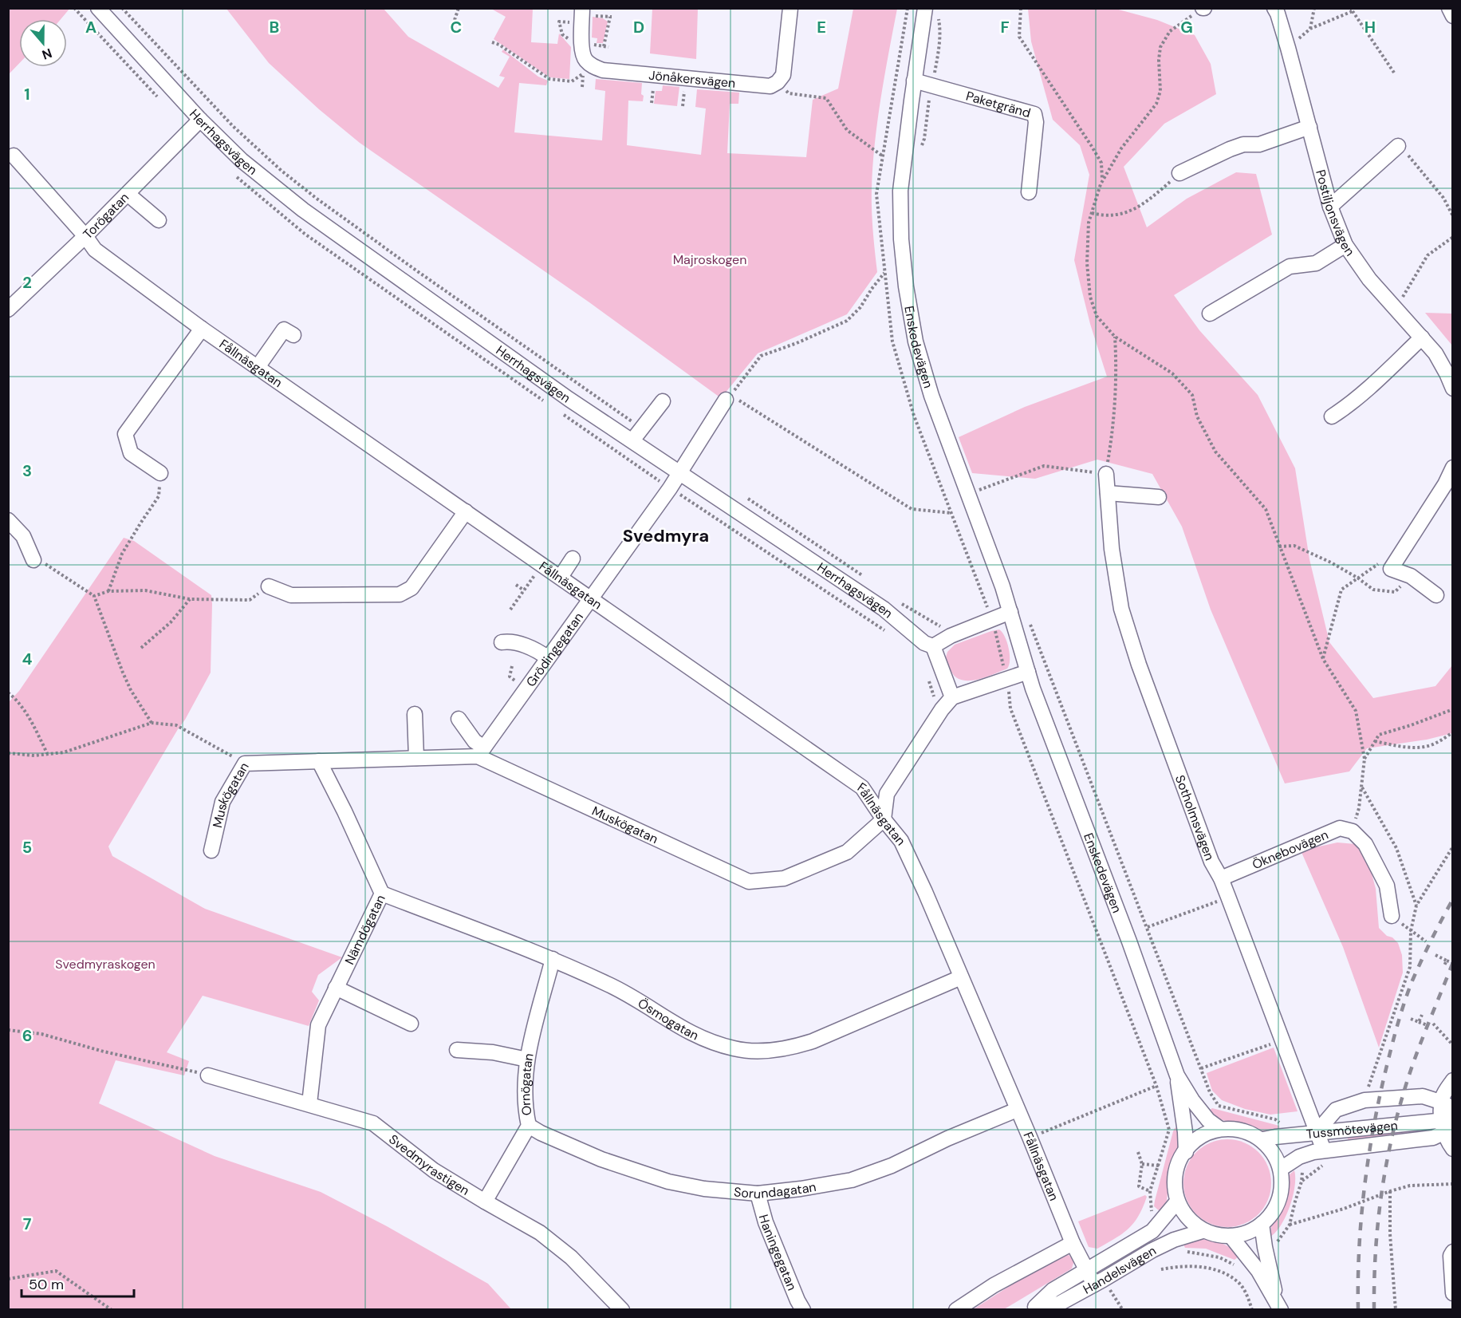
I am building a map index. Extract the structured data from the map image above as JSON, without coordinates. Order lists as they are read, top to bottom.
{
  "streets": {
    "street": [
      "Jönåkersvägen",
      "Paketgränd",
      "Herrhagsvägen",
      "Postiljonsvägen",
      "Torögatan",
      "Enskedevägen",
      "Fållnäsgatan",
      "Grödingegatan",
      "Muskögatan",
      "Sotholmsvägen",
      "Öknebovägen",
      "Nämdögatan",
      "Ösmogatan",
      "Ornögatan",
      "Tussmötevägen",
      "Svedmyrastigen",
      "Sorundagatan",
      "Haningegatan",
      "Handelsvägen"
    ]
  },
  "crossings": [
    ["Paketgränd", "Enskedevägen"],
    ["Herrhagsvägen", "Torögatan"],
    ["Herrhagsvägen", "Grödingegatan"],
    ["Torögatan", "Fållnäsgatan"],
    ["Enskedevägen", "Tussmötevägen"],
    ["Enskedevägen", "Handelsvägen"],
    ["Fållnäsgatan", "Grödingegatan"],
    ["Fållnäsgatan", "Muskögatan"],
    ["Fållnäsgatan", "Ösmogatan"],
    ["Fållnäsgatan", "Sorundagatan"],
    ["Fållnäsgatan", "Handelsvägen"],
    ["Grödingegatan", "Muskögatan"],
    ["Muskögatan", "Nämdögatan"],
    ["Sotholmsvägen", "Öknebovägen"],
    ["Sotholmsvägen", "Tussmötevägen"],
    ["Nämdögatan", "Ösmogatan"],
    ["Nämdögatan", "Svedmyrastigen"],
    ["Ösmogatan", "Ornögatan"],
    ["Ornögatan", "Svedmyrastigen"],
    ["Ornögatan", "Sorundagatan"],
    ["Tussmötevägen", "Handelsvägen"],
    ["Sorundagatan", "Haningegatan"]
  ],
  "districts": ["Svedmyra"],
  "parks": ["Majroskogen", "Svedmyraskogen"],
  "scale_bar": "50 m",
  "north": "bottom",
  "grid": {
    "columns": [
      "A",
      "B",
      "C",
      "D",
      "E",
      "F",
      "G",
      "H"
    ],
    "rows": [
      "1",
      "2",
      "3",
      "4",
      "5",
      "6",
      "7"
    ]
  }
}
